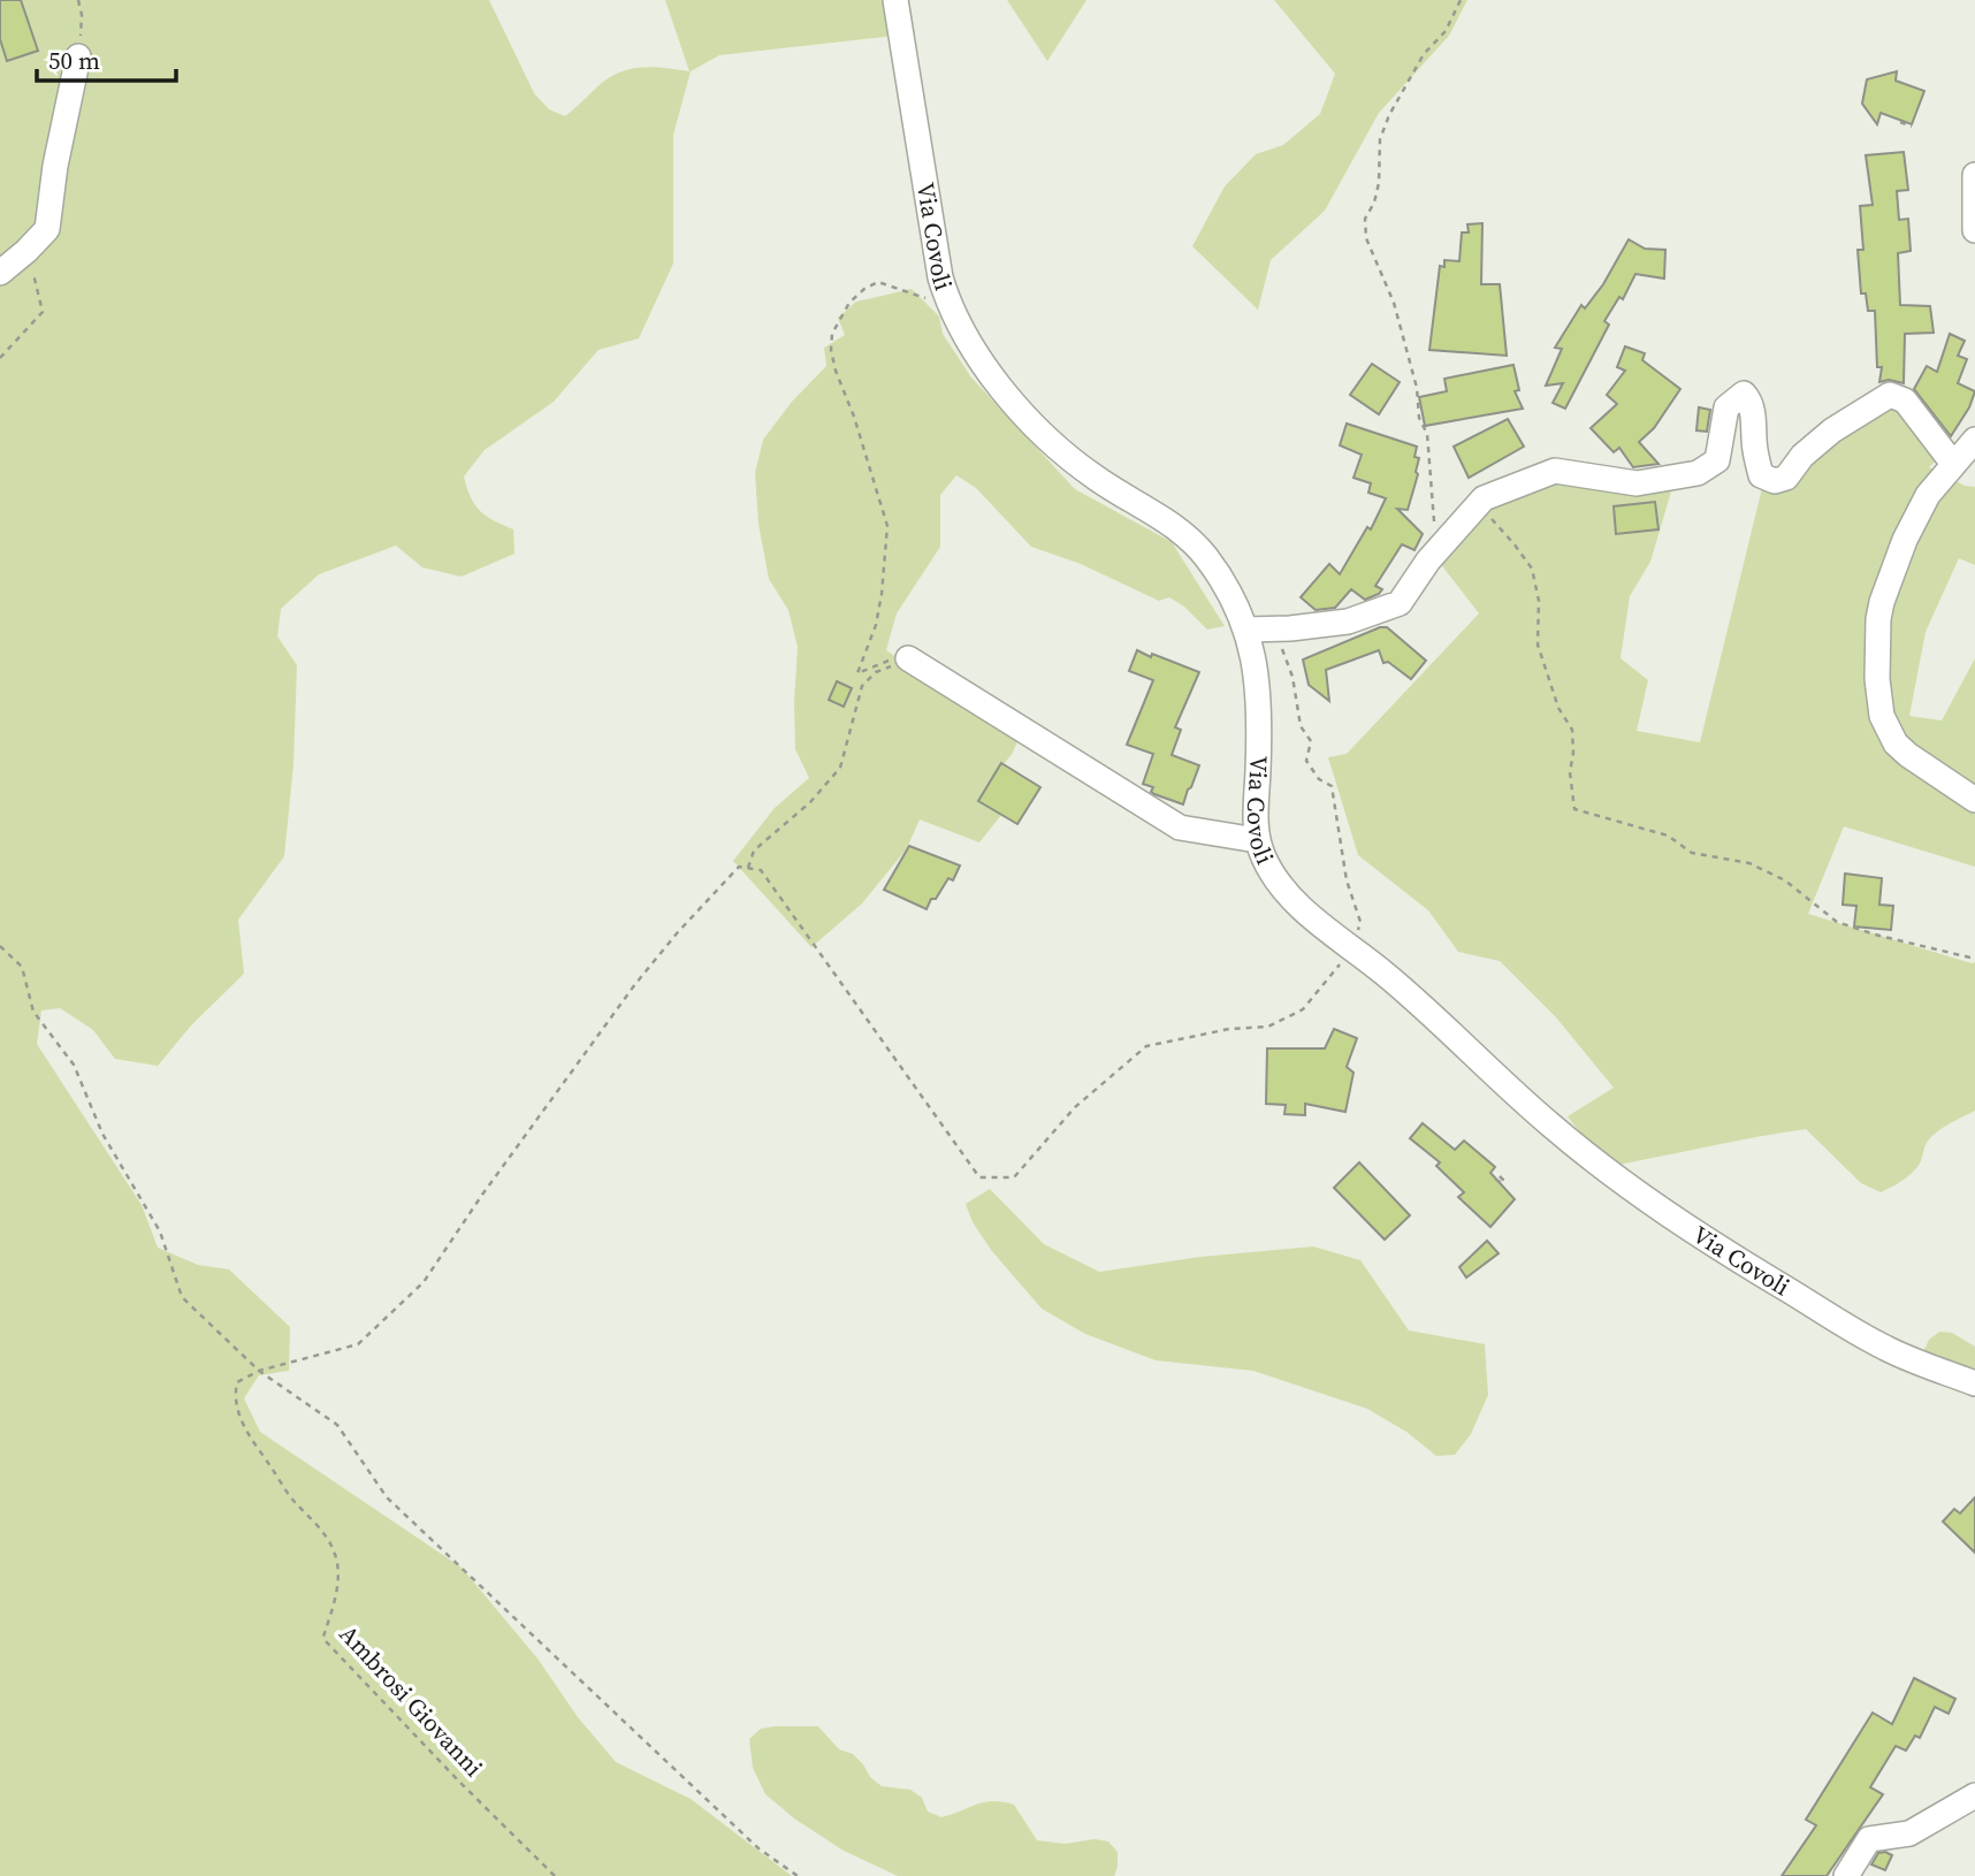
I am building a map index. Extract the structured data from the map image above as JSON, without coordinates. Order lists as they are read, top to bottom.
{
  "streets": {
    "street": ["Via Covoli"],
    "path": ["Ambrosi Giovanni"]
  },
  "scale_bar": "50 m"
}
